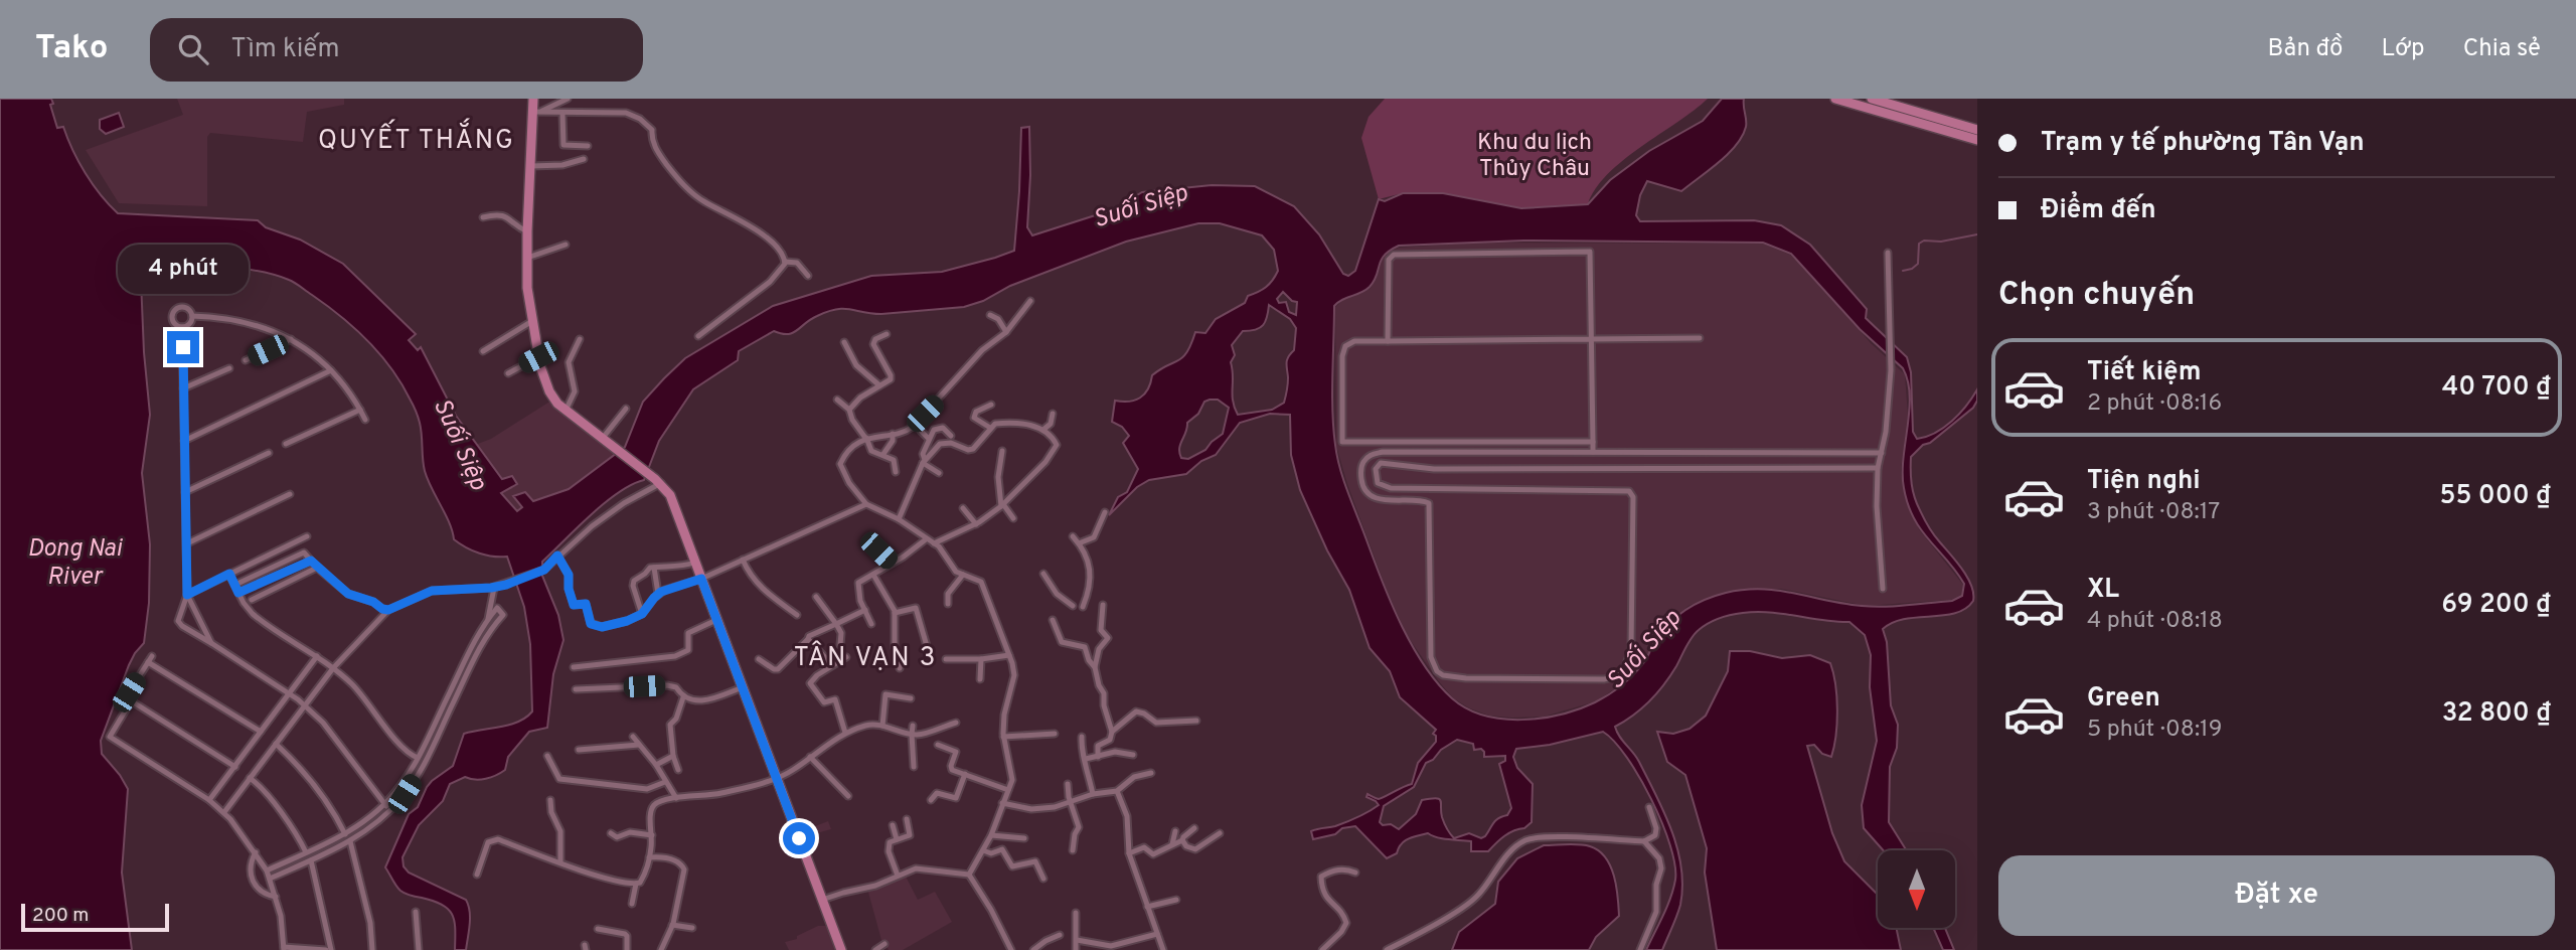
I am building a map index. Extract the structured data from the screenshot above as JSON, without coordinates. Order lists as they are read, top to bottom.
{
  "districts": ["QUYẾT THẮNG", "TÂN VẠN 3"],
  "water": ["Suối Siệp", "Dong Nai River"],
  "parks": ["Khu du lịch Thủy Châu"],
  "scale_bar": "200 m",
  "north": "bottom",
  "page": {
    "header": "Tako",
    "search": "Tìm kiếm",
    "nav": ["Bản đồ", "Lớp", "Chia sẻ"],
    "banner": ["Trạm y tế phường Tân Vạn", "Điểm đến"],
    "bubble": "4 phút",
    "heading": "Chọn chuyến",
    "list": [
      {
        "name": "Tiết kiệm",
        "note": "2 phút · 08:16",
        "value": "40 700 ₫"
      },
      {
        "name": "Tiện nghi",
        "note": "3 phút · 08:17",
        "value": "55 000 ₫"
      },
      {
        "name": "XL",
        "note": "4 phút · 08:18",
        "value": "69 200 ₫"
      },
      {
        "name": "Green",
        "note": "5 phút · 08:19",
        "value": "32 800 ₫"
      }
    ],
    "buttons": "Đặt xe",
    "scale": "200 m"
  }
}
